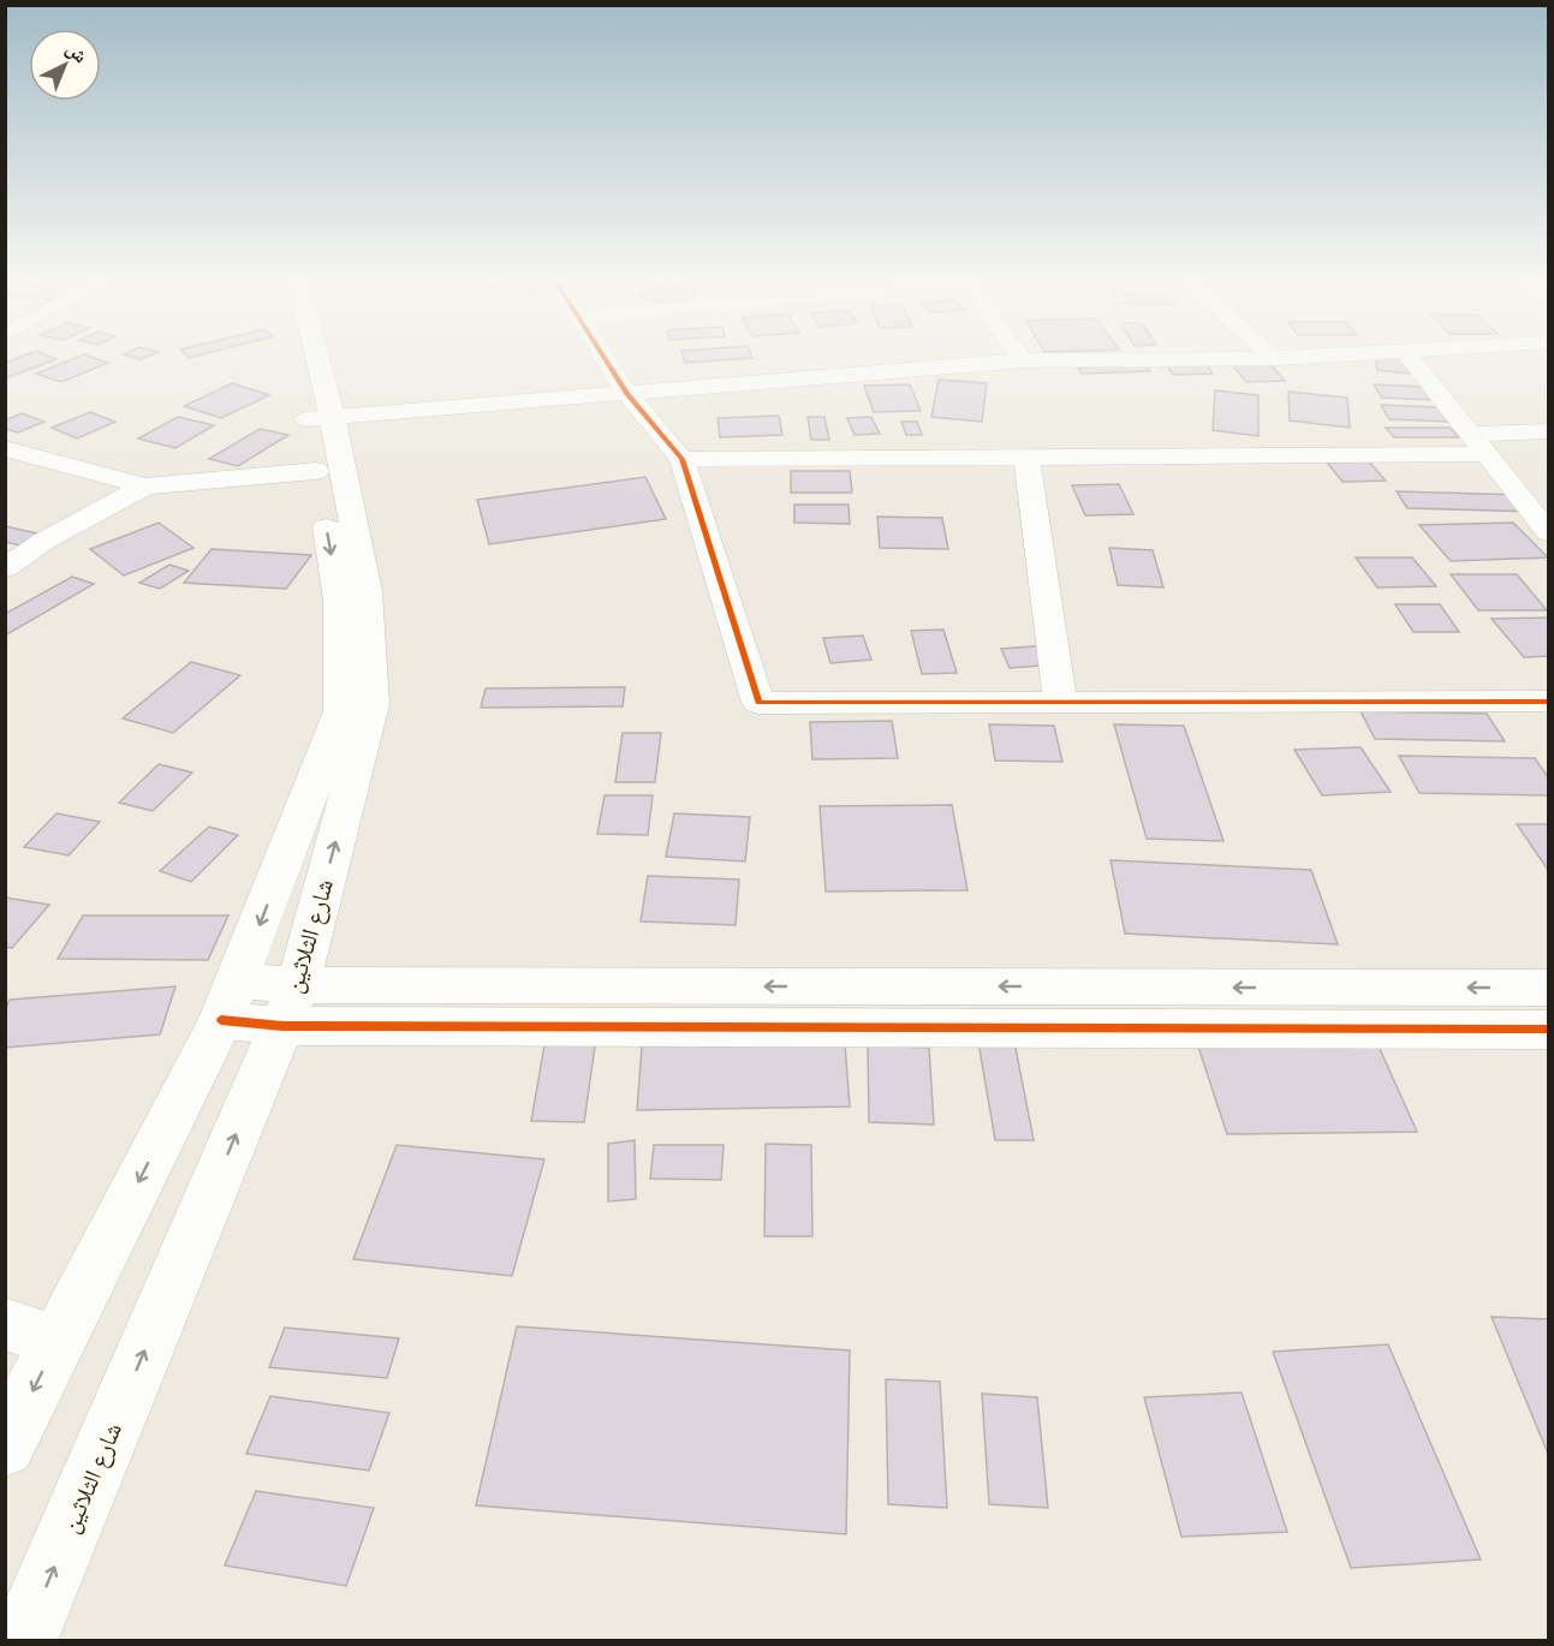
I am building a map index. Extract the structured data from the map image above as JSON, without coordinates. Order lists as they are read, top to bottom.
{
  "streets": {
    "main road": ["شارع الثلاثين"]
  },
  "north": "top right"
}
